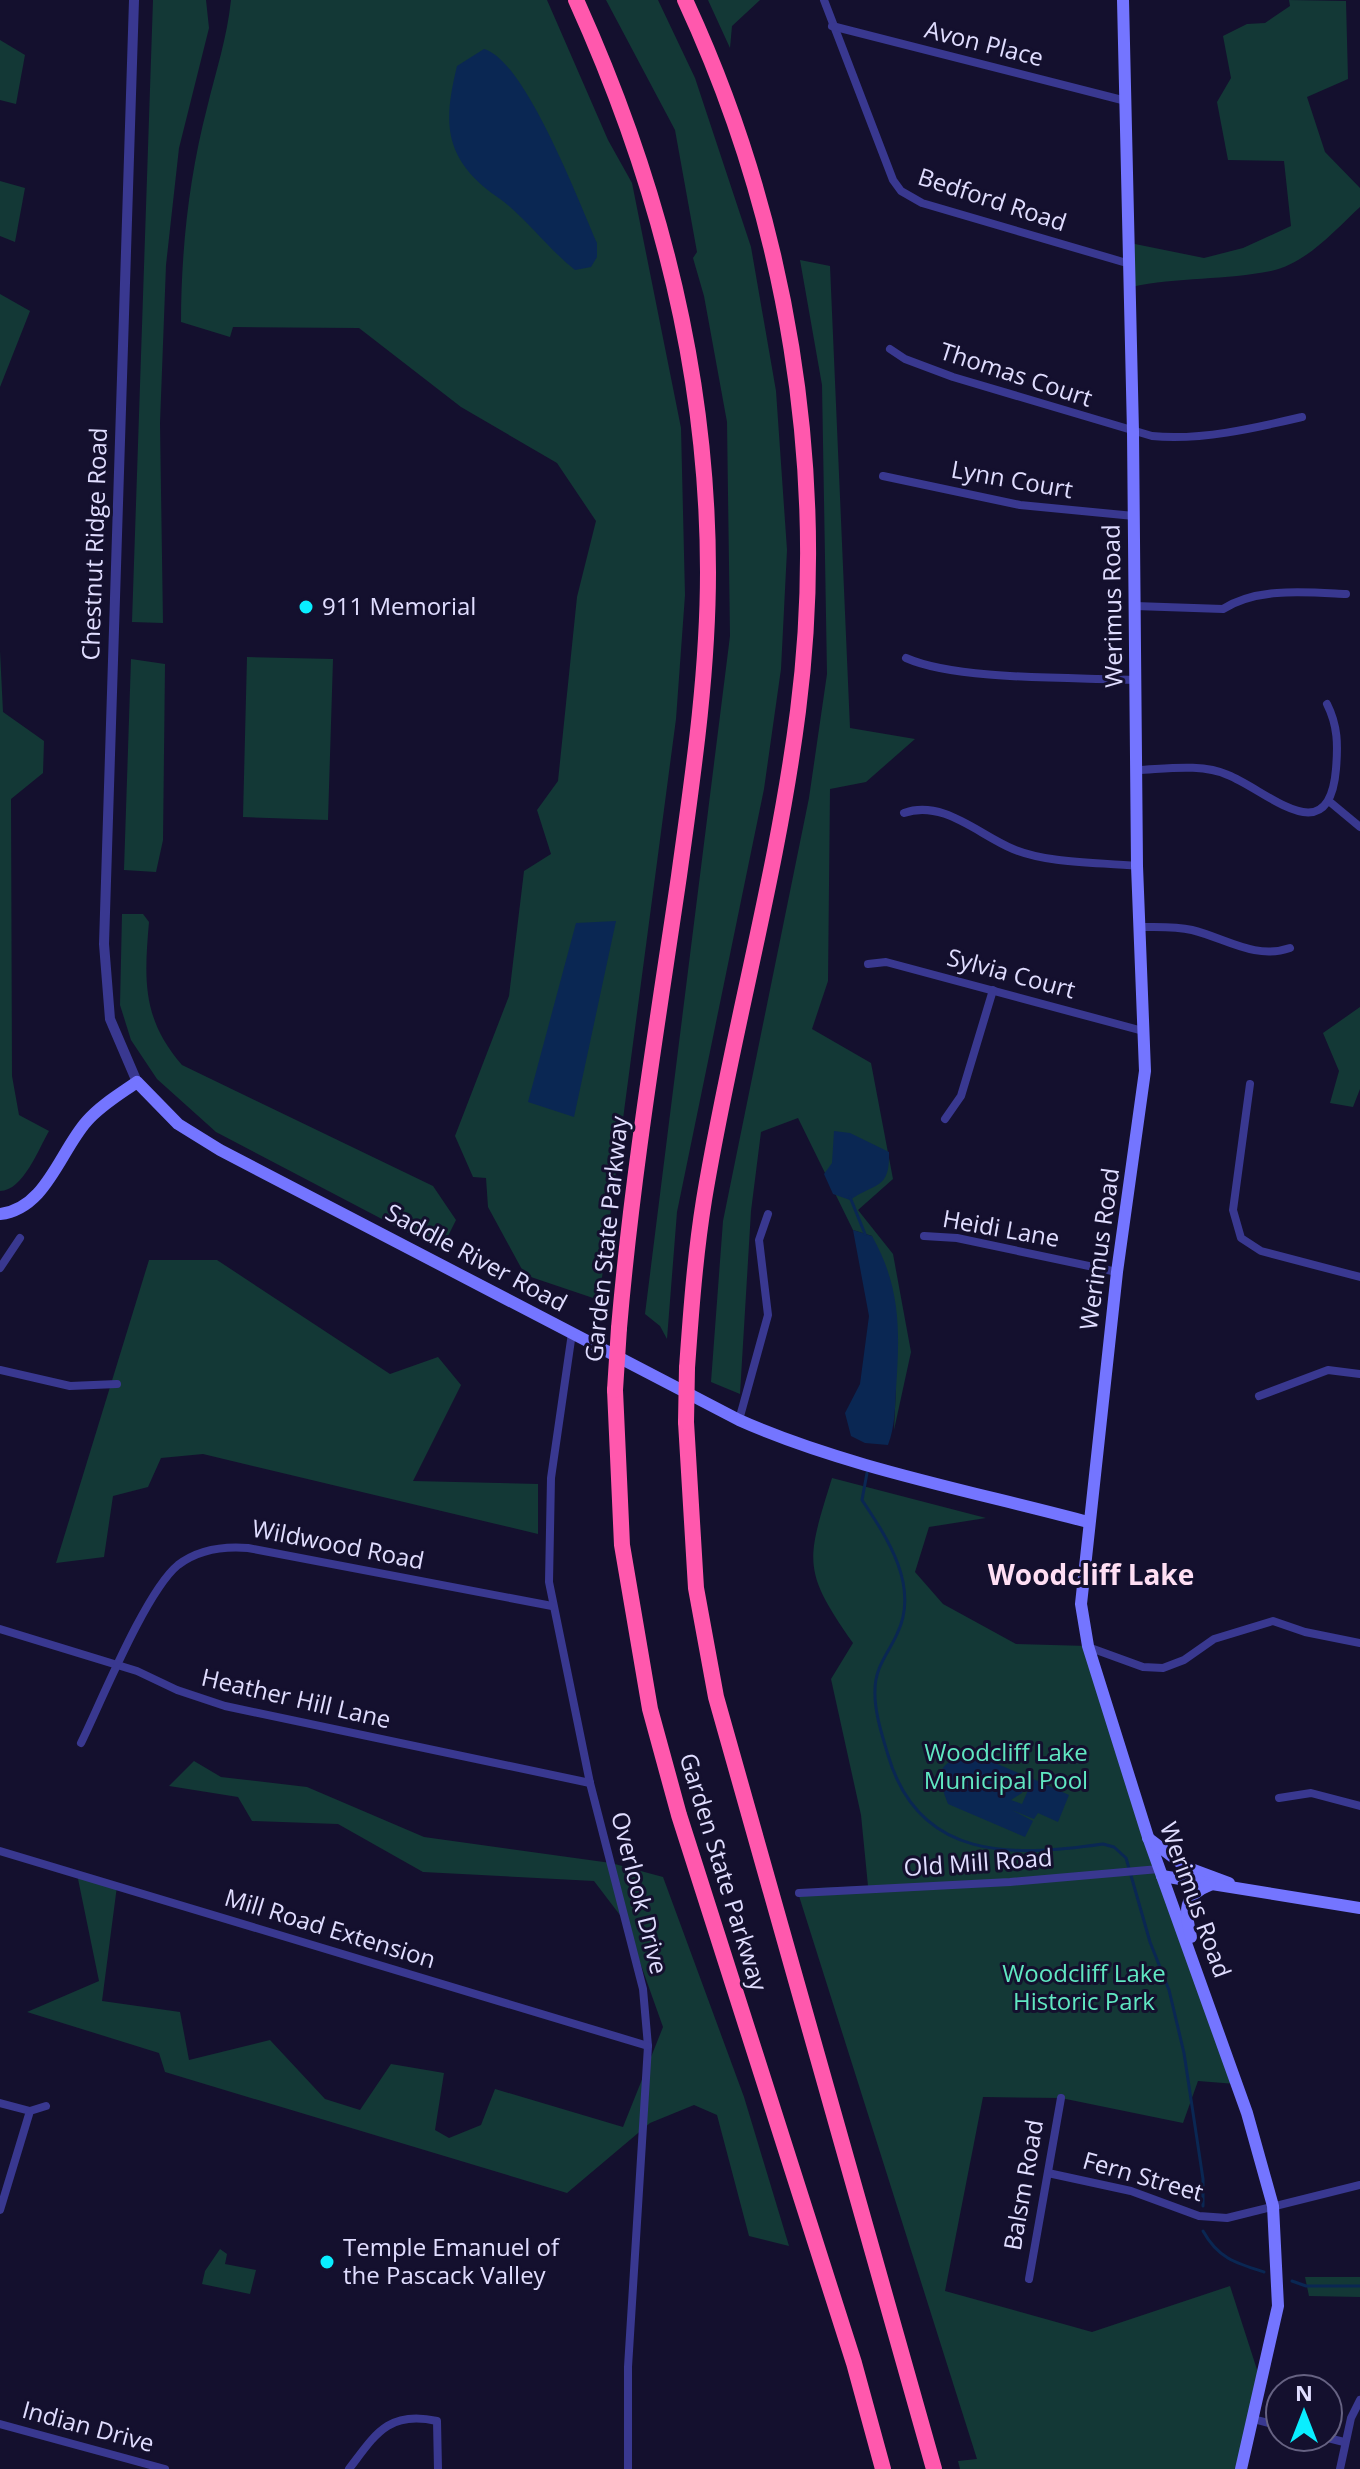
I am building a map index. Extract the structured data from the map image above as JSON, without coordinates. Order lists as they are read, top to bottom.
{
  "streets": {
    "highway": ["Garden State Parkway"],
    "main road": ["Werimus Road", "Saddle River Road"],
    "street": [
      "Avon Place",
      "Bedford Road",
      "Thomas Court",
      "Lynn Court",
      "Chestnut Ridge Road",
      "Sylvia Court",
      "Heidi Lane",
      "Wildwood Road",
      "Heather Hill Lane",
      "Old Mill Road",
      "Overlook Drive",
      "Mill Road Extension",
      "Fern Street",
      "Balsm Road",
      "Indian Drive"
    ]
  },
  "crossings": [
    ["Avon Place", "Bedford Road"],
    ["Avon Place", "Werimus Road"],
    ["Bedford Road", "Werimus Road"],
    ["Thomas Court", "Werimus Road"],
    ["Lynn Court", "Werimus Road"],
    ["Chestnut Ridge Road", "Saddle River Road"],
    ["Werimus Road", "Sylvia Court"],
    ["Werimus Road", "Heidi Lane"],
    ["Werimus Road", "Saddle River Road"],
    ["Werimus Road", "Old Mill Road"],
    ["Werimus Road", "Fern Street"],
    ["Saddle River Road", "Overlook Drive"],
    ["Wildwood Road", "Heather Hill Lane"],
    ["Wildwood Road", "Overlook Drive"],
    ["Heather Hill Lane", "Overlook Drive"],
    ["Overlook Drive", "Mill Road Extension"],
    ["Fern Street", "Balsm Road"]
  ],
  "districts": ["Woodcliff Lake"],
  "parks": ["Woodcliff Lake Municipal Pool", "Woodcliff Lake Historic Park"],
  "places": ["911 Memorial", "Temple Emanuel of the Pascack Valley"],
  "north": "top"
}
